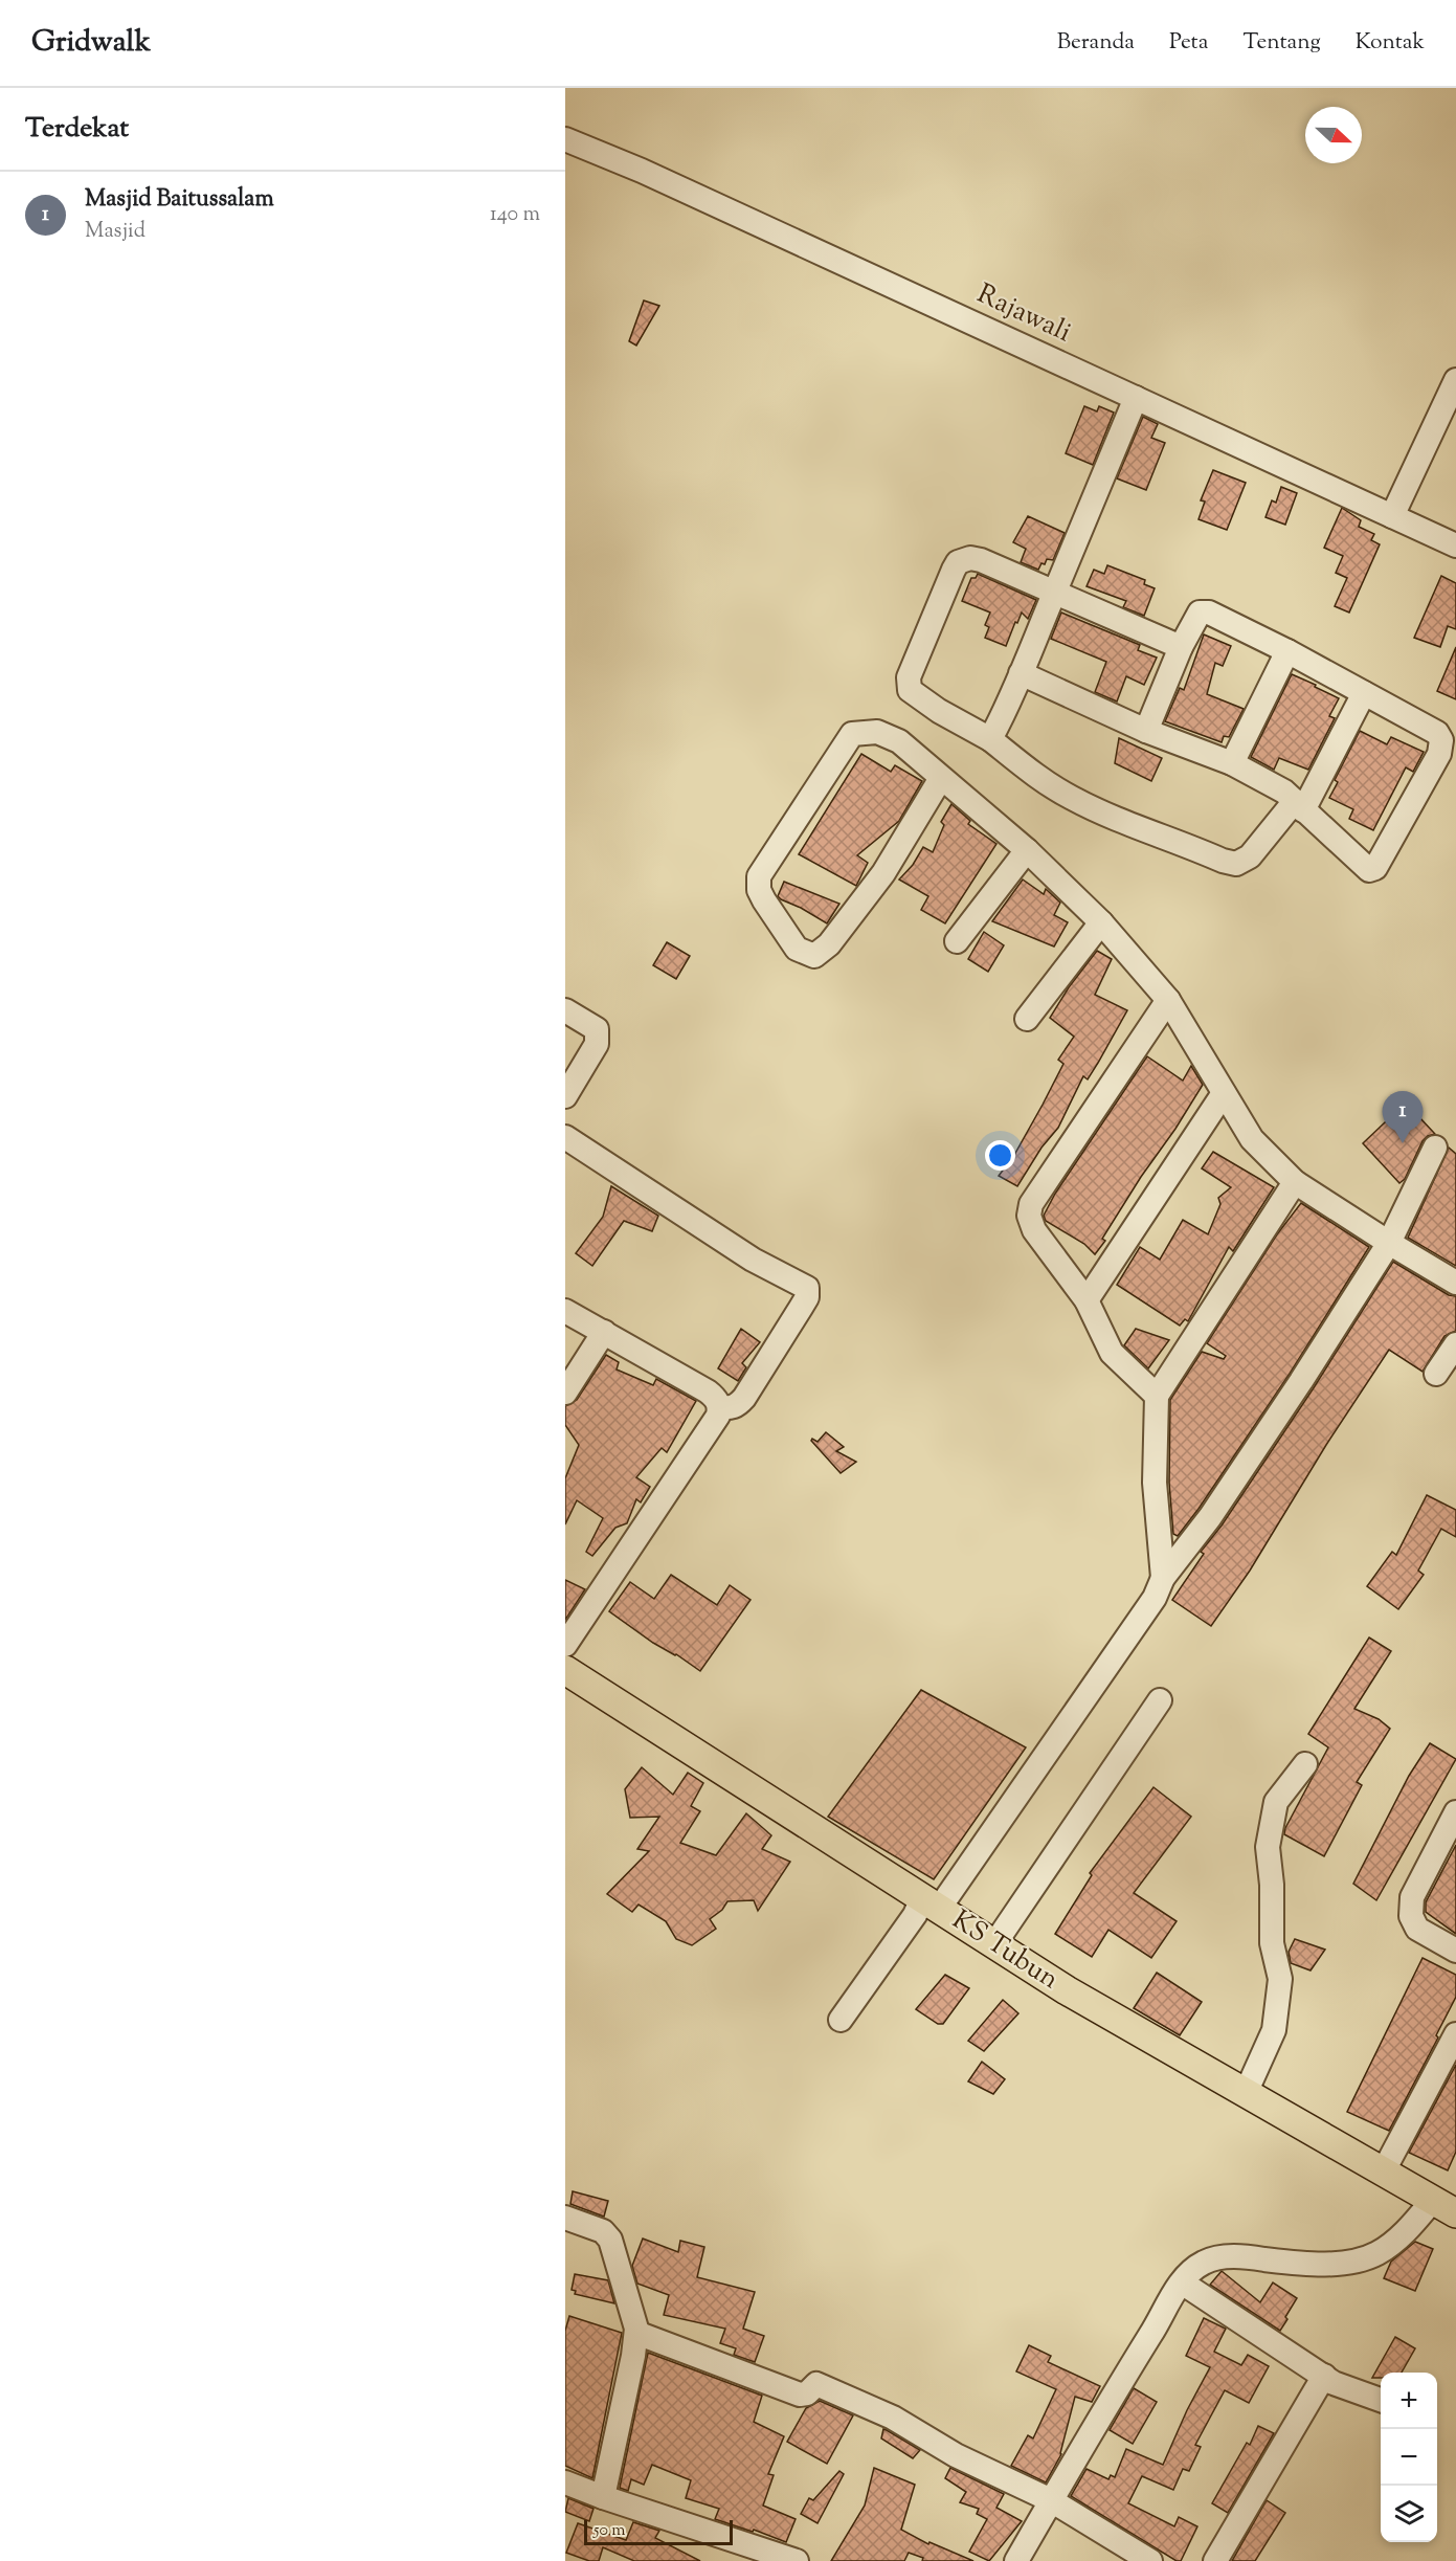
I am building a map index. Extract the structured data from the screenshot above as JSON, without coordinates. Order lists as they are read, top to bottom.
{
  "streets": {
    "main road": ["KS Tubun"],
    "street": ["Rajawali"]
  },
  "scale_bar": "50 m",
  "north": "right",
  "page": {
    "header": "Gridwalk",
    "nav": [
      "Beranda",
      "Peta",
      "Tentang",
      "Kontak"
    ],
    "heading": "Terdekat",
    "list": [
      {
        "mark": "1",
        "name": "Masjid Baitussalam",
        "note": "Masjid",
        "value": "140 m"
      }
    ],
    "pins": "1",
    "map_buttons": ["+", "−"],
    "scale": "50 m"
  }
}
